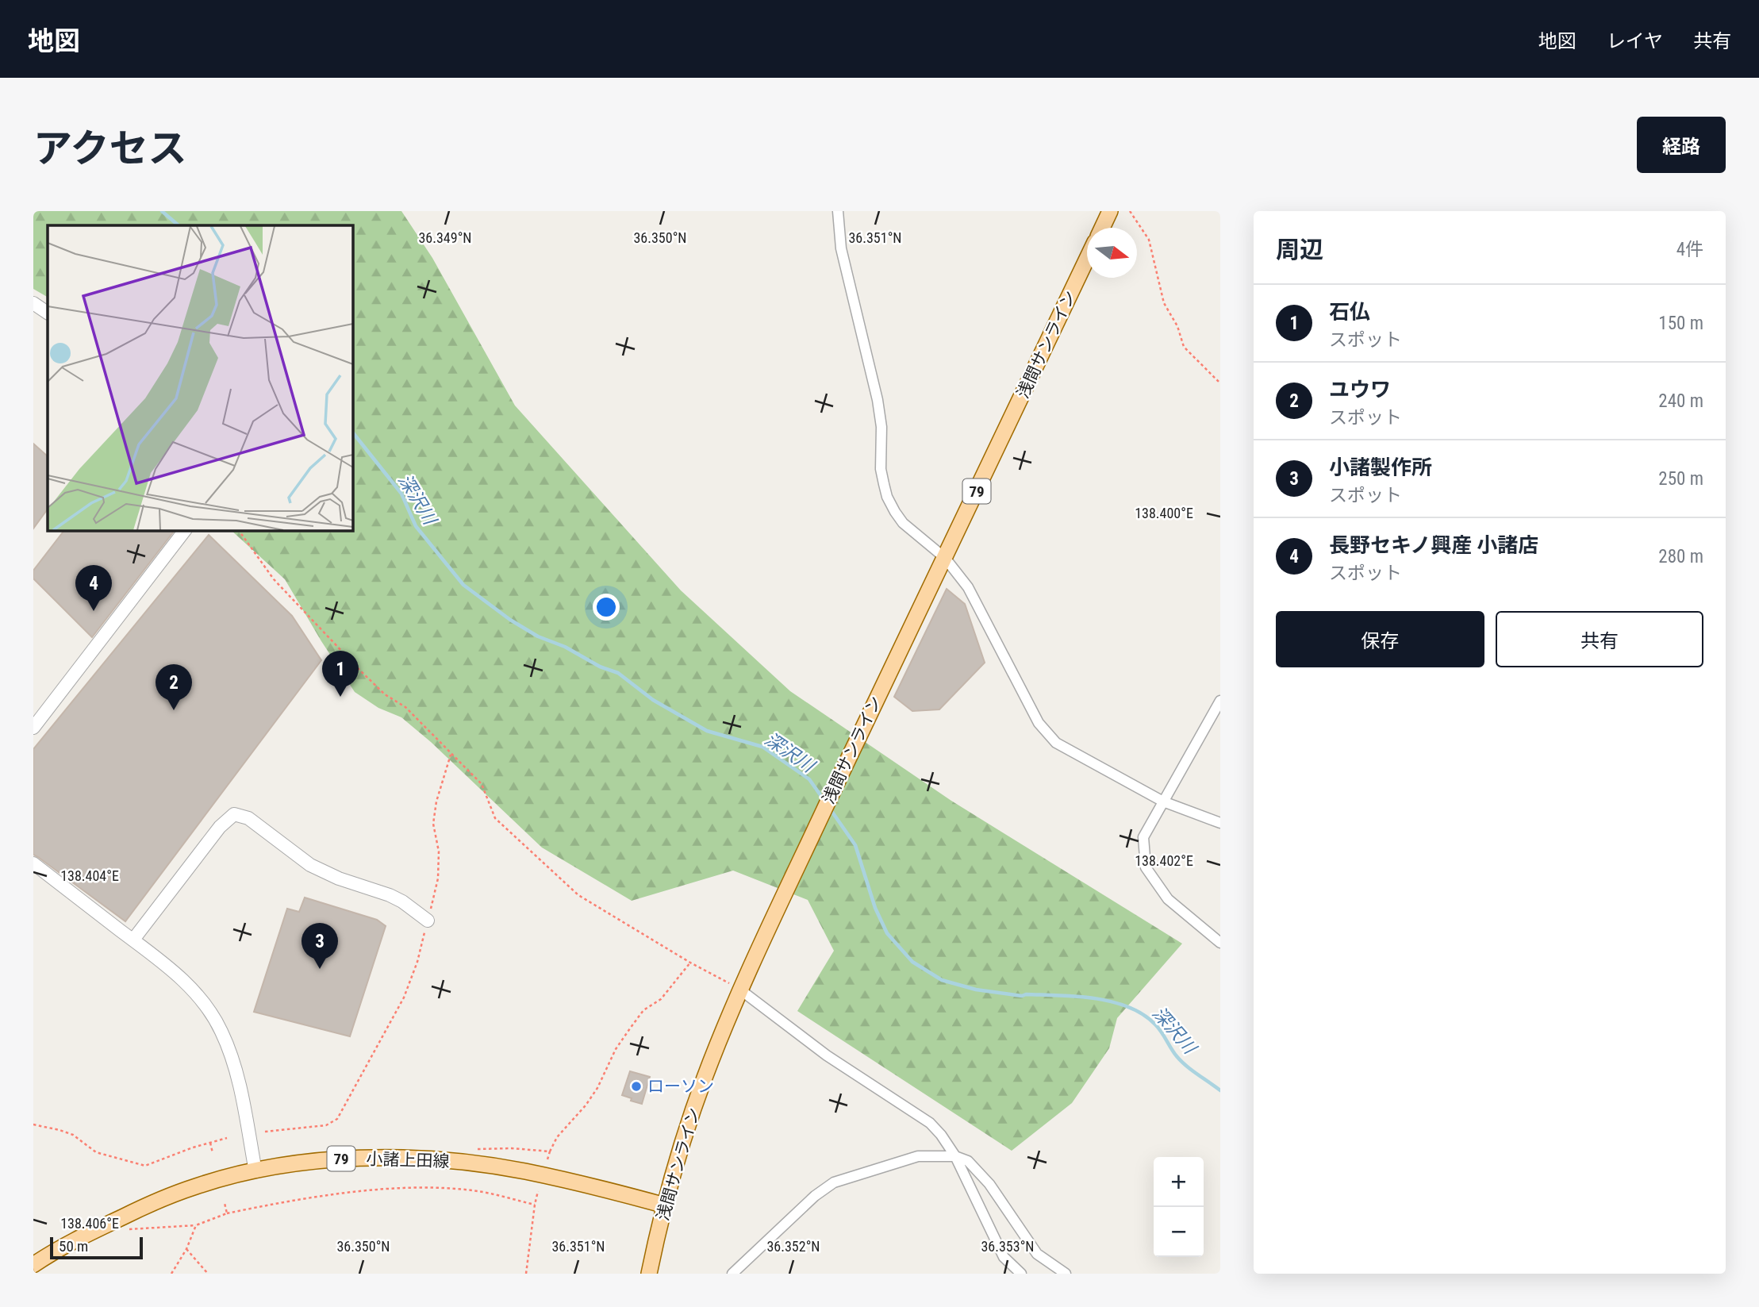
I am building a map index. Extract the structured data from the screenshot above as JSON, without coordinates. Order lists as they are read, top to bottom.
{
  "streets": {
    "main road": ["浅間サンライン", "79", "小諸上田線"]
  },
  "crossings": [
    ["浅間サンライン", "小諸上田線"]
  ],
  "water": ["深沢川"],
  "places": ["ローソン"],
  "scale_bar": "50 m",
  "north": "right",
  "page": {
    "header": "地図",
    "nav": ["地図", "レイヤ", "共有"],
    "title": "アクセス",
    "buttons": [
      "経路",
      ["保存", "共有"]
    ],
    "heading": ["周辺", "4件"],
    "list": [
      {
        "mark": "1",
        "name": "石仏",
        "note": "スポット",
        "value": "150 m"
      },
      {
        "mark": "2",
        "name": "ユウワ",
        "note": "スポット",
        "value": "240 m"
      },
      {
        "mark": "3",
        "name": "小諸製作所",
        "note": "スポット",
        "value": "250 m"
      },
      {
        "mark": "4",
        "name": "長野セキノ興産 小諸店",
        "note": "スポット",
        "value": "280 m"
      }
    ],
    "pins": [
      "4",
      "1",
      "2",
      "3"
    ],
    "map_buttons": ["+", "−"],
    "scale": "50 m"
  },
  "coordinates": [
    "36.349°N",
    "36.350°N",
    "36.351°N",
    "138.400°E",
    "138.402°E",
    "138.404°E",
    "138.406°E",
    "36.352°N",
    "36.353°N"
  ]
}
